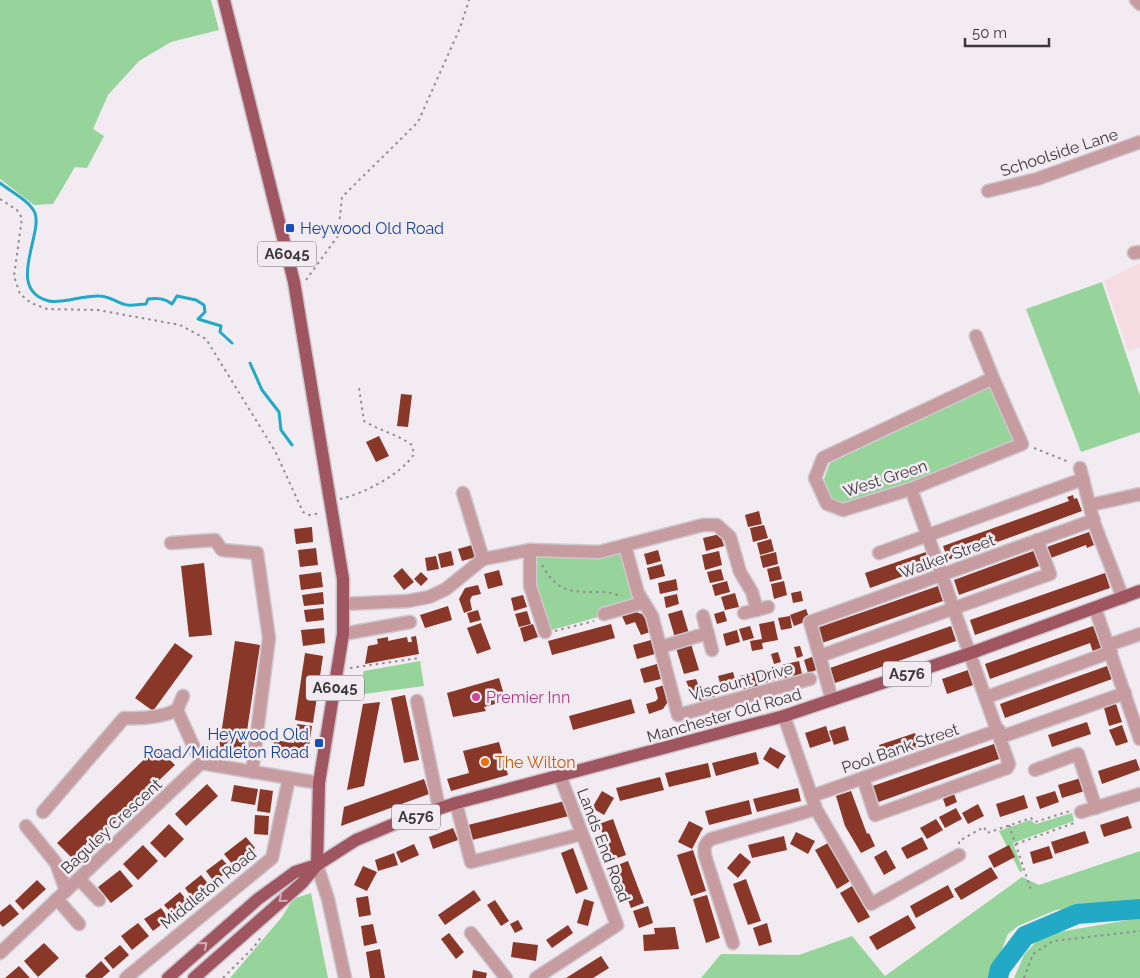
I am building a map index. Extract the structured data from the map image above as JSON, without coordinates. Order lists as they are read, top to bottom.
{
  "streets": {
    "main road": ["A6045", "A576", "Manchester Old Road"],
    "street": [
      "Schoolside Lane",
      "West Green",
      "Walker Street",
      "Viscount Drive",
      "Pool Bank Street",
      "Baguley Crescent",
      "Lands End Road",
      "Middleton Road"
    ]
  },
  "crossings": [
    ["A6045", "Manchester Old Road"],
    ["Manchester Old Road", "Lands End Road"]
  ],
  "places": {
    "transit": ["Heywood Old Road", "Heywood Old Road/Middleton Road"],
    "other": ["Premier Inn", "The Wilton"]
  },
  "scale_bar": "50 m"
}
